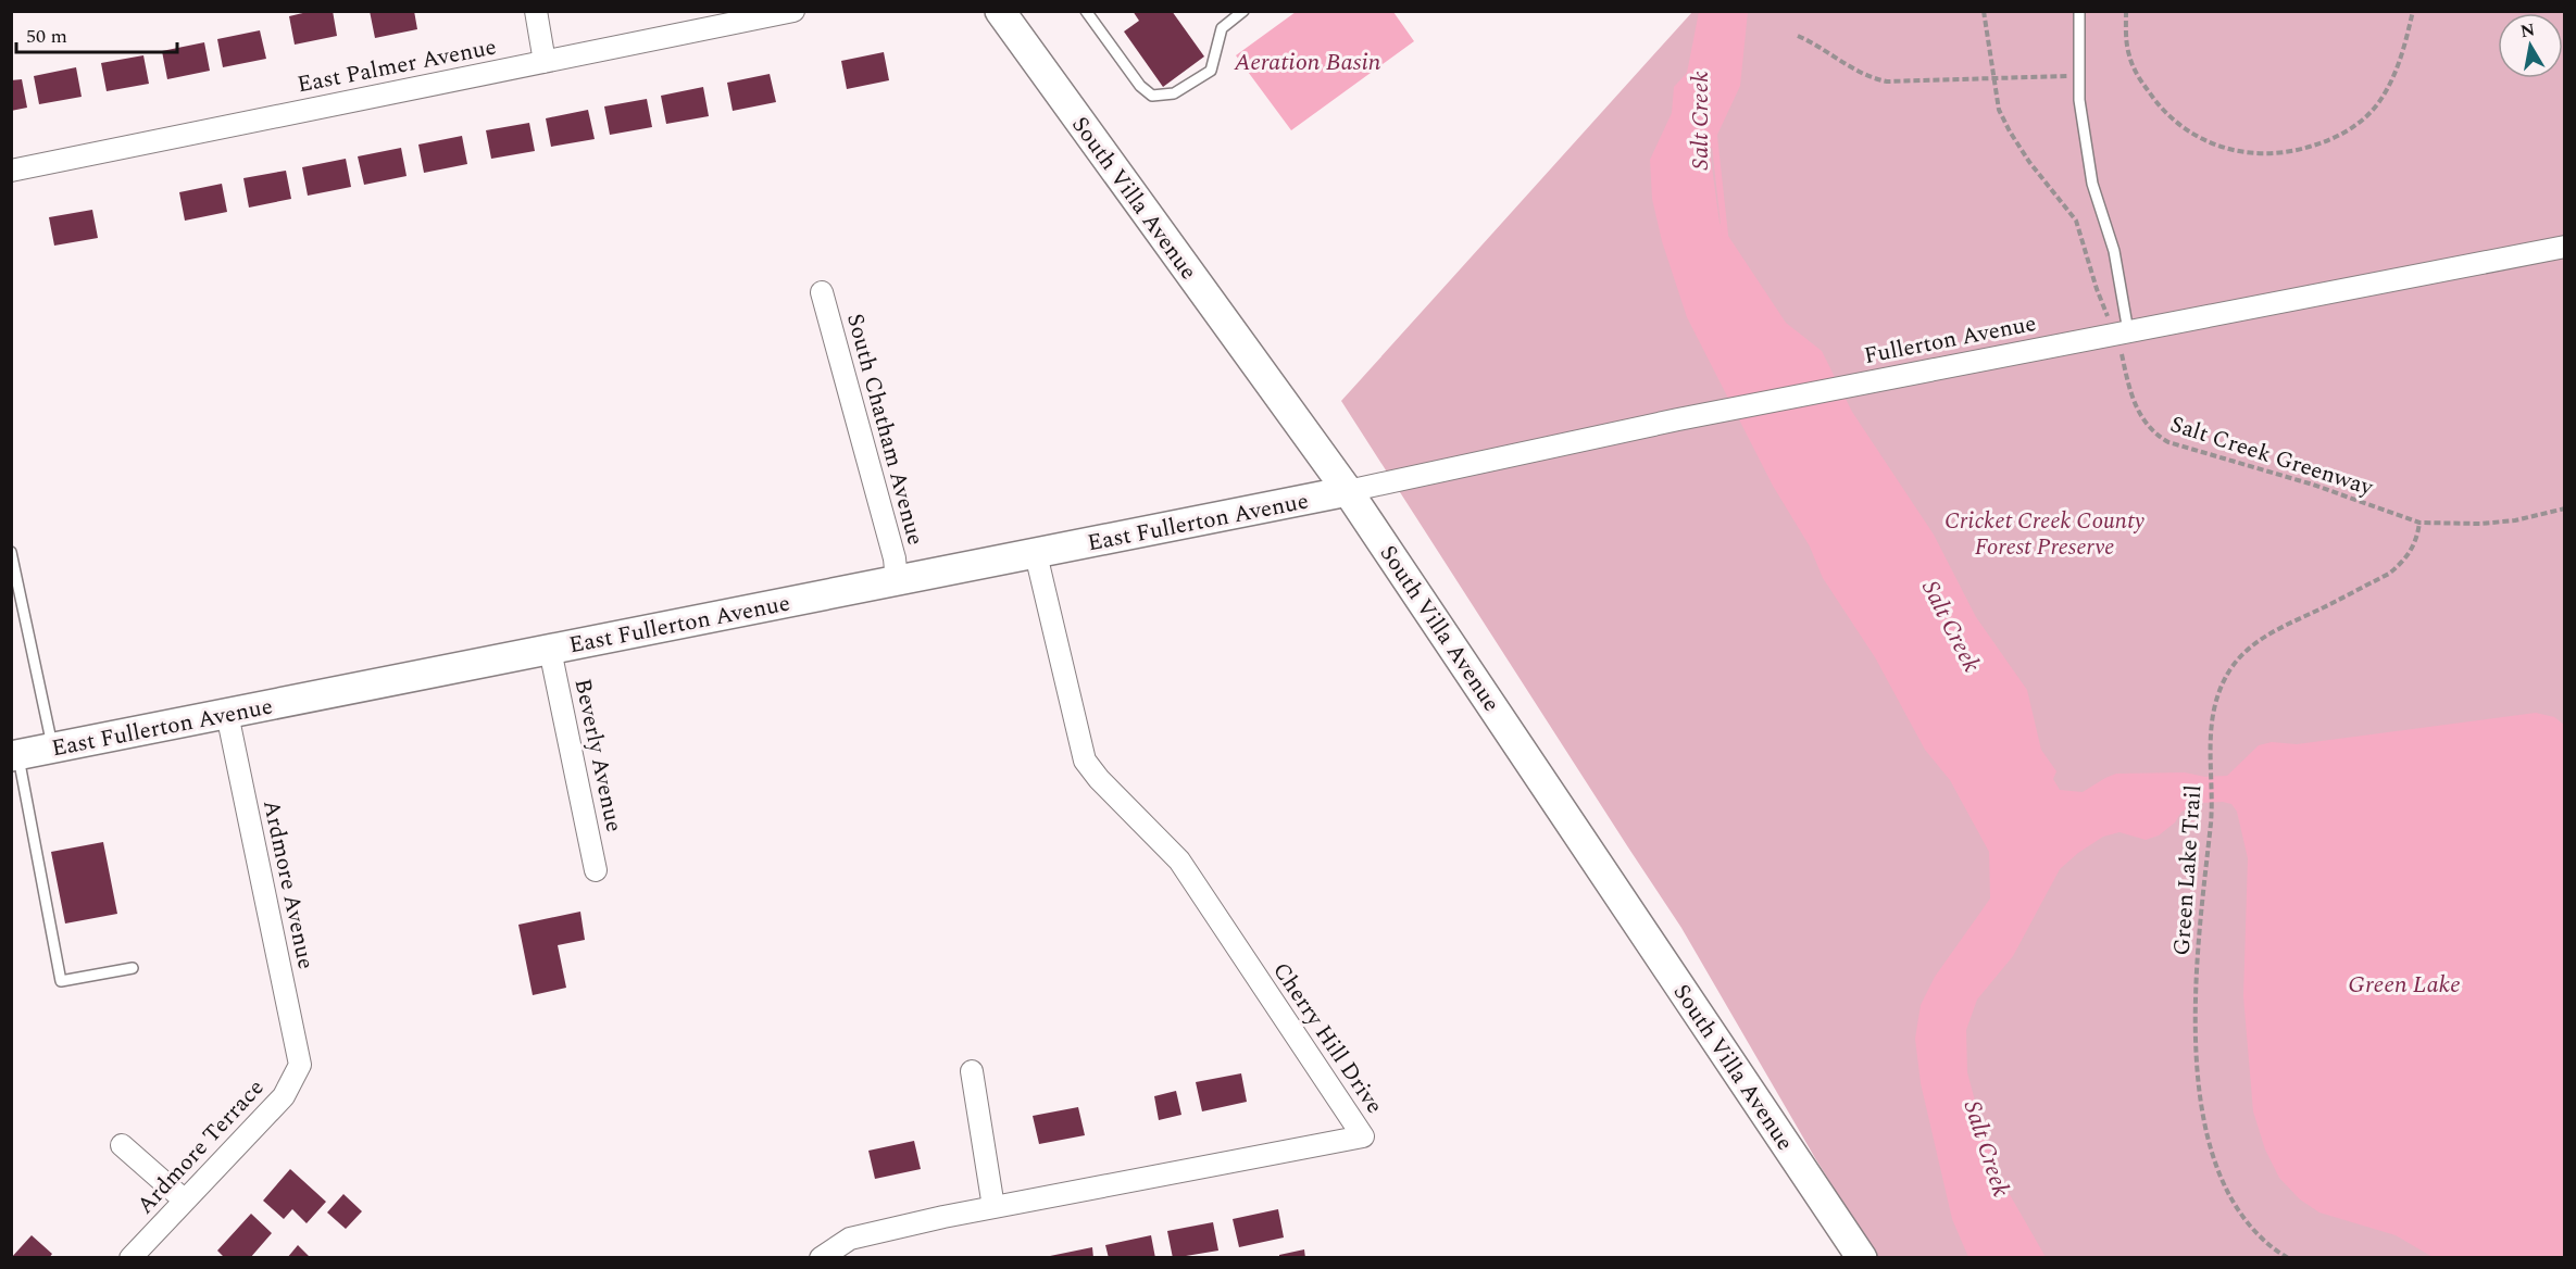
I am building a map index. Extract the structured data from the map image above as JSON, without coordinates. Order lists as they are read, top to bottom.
{
  "streets": {
    "main road": ["South Villa Avenue", "East Fullerton Avenue"],
    "street": [
      "East Palmer Avenue",
      "Fullerton Avenue",
      "South Chatham Avenue",
      "Beverly Avenue",
      "Ardmore Avenue",
      "Cherry Hill Drive",
      "Ardmore Terrace"
    ],
    "path": ["Salt Creek Greenway", "Green Lake Trail"]
  },
  "crossings": [
    ["South Villa Avenue", "Fullerton Avenue"],
    ["South Villa Avenue", "East Fullerton Avenue"],
    ["Fullerton Avenue", "Salt Creek Greenway"],
    ["Fullerton Avenue", "East Fullerton Avenue"],
    ["South Chatham Avenue", "East Fullerton Avenue"],
    ["Salt Creek Greenway", "Green Lake Trail"],
    ["East Fullerton Avenue", "Beverly Avenue"],
    ["East Fullerton Avenue", "Ardmore Avenue"],
    ["East Fullerton Avenue", "Cherry Hill Drive"],
    ["Ardmore Avenue", "Ardmore Terrace"]
  ],
  "water": ["Aeration Basin", "Salt Creek", "Green Lake"],
  "parks": ["Cricket Creek County Forest Preserve"],
  "scale_bar": "50 m",
  "north": "top"
}
